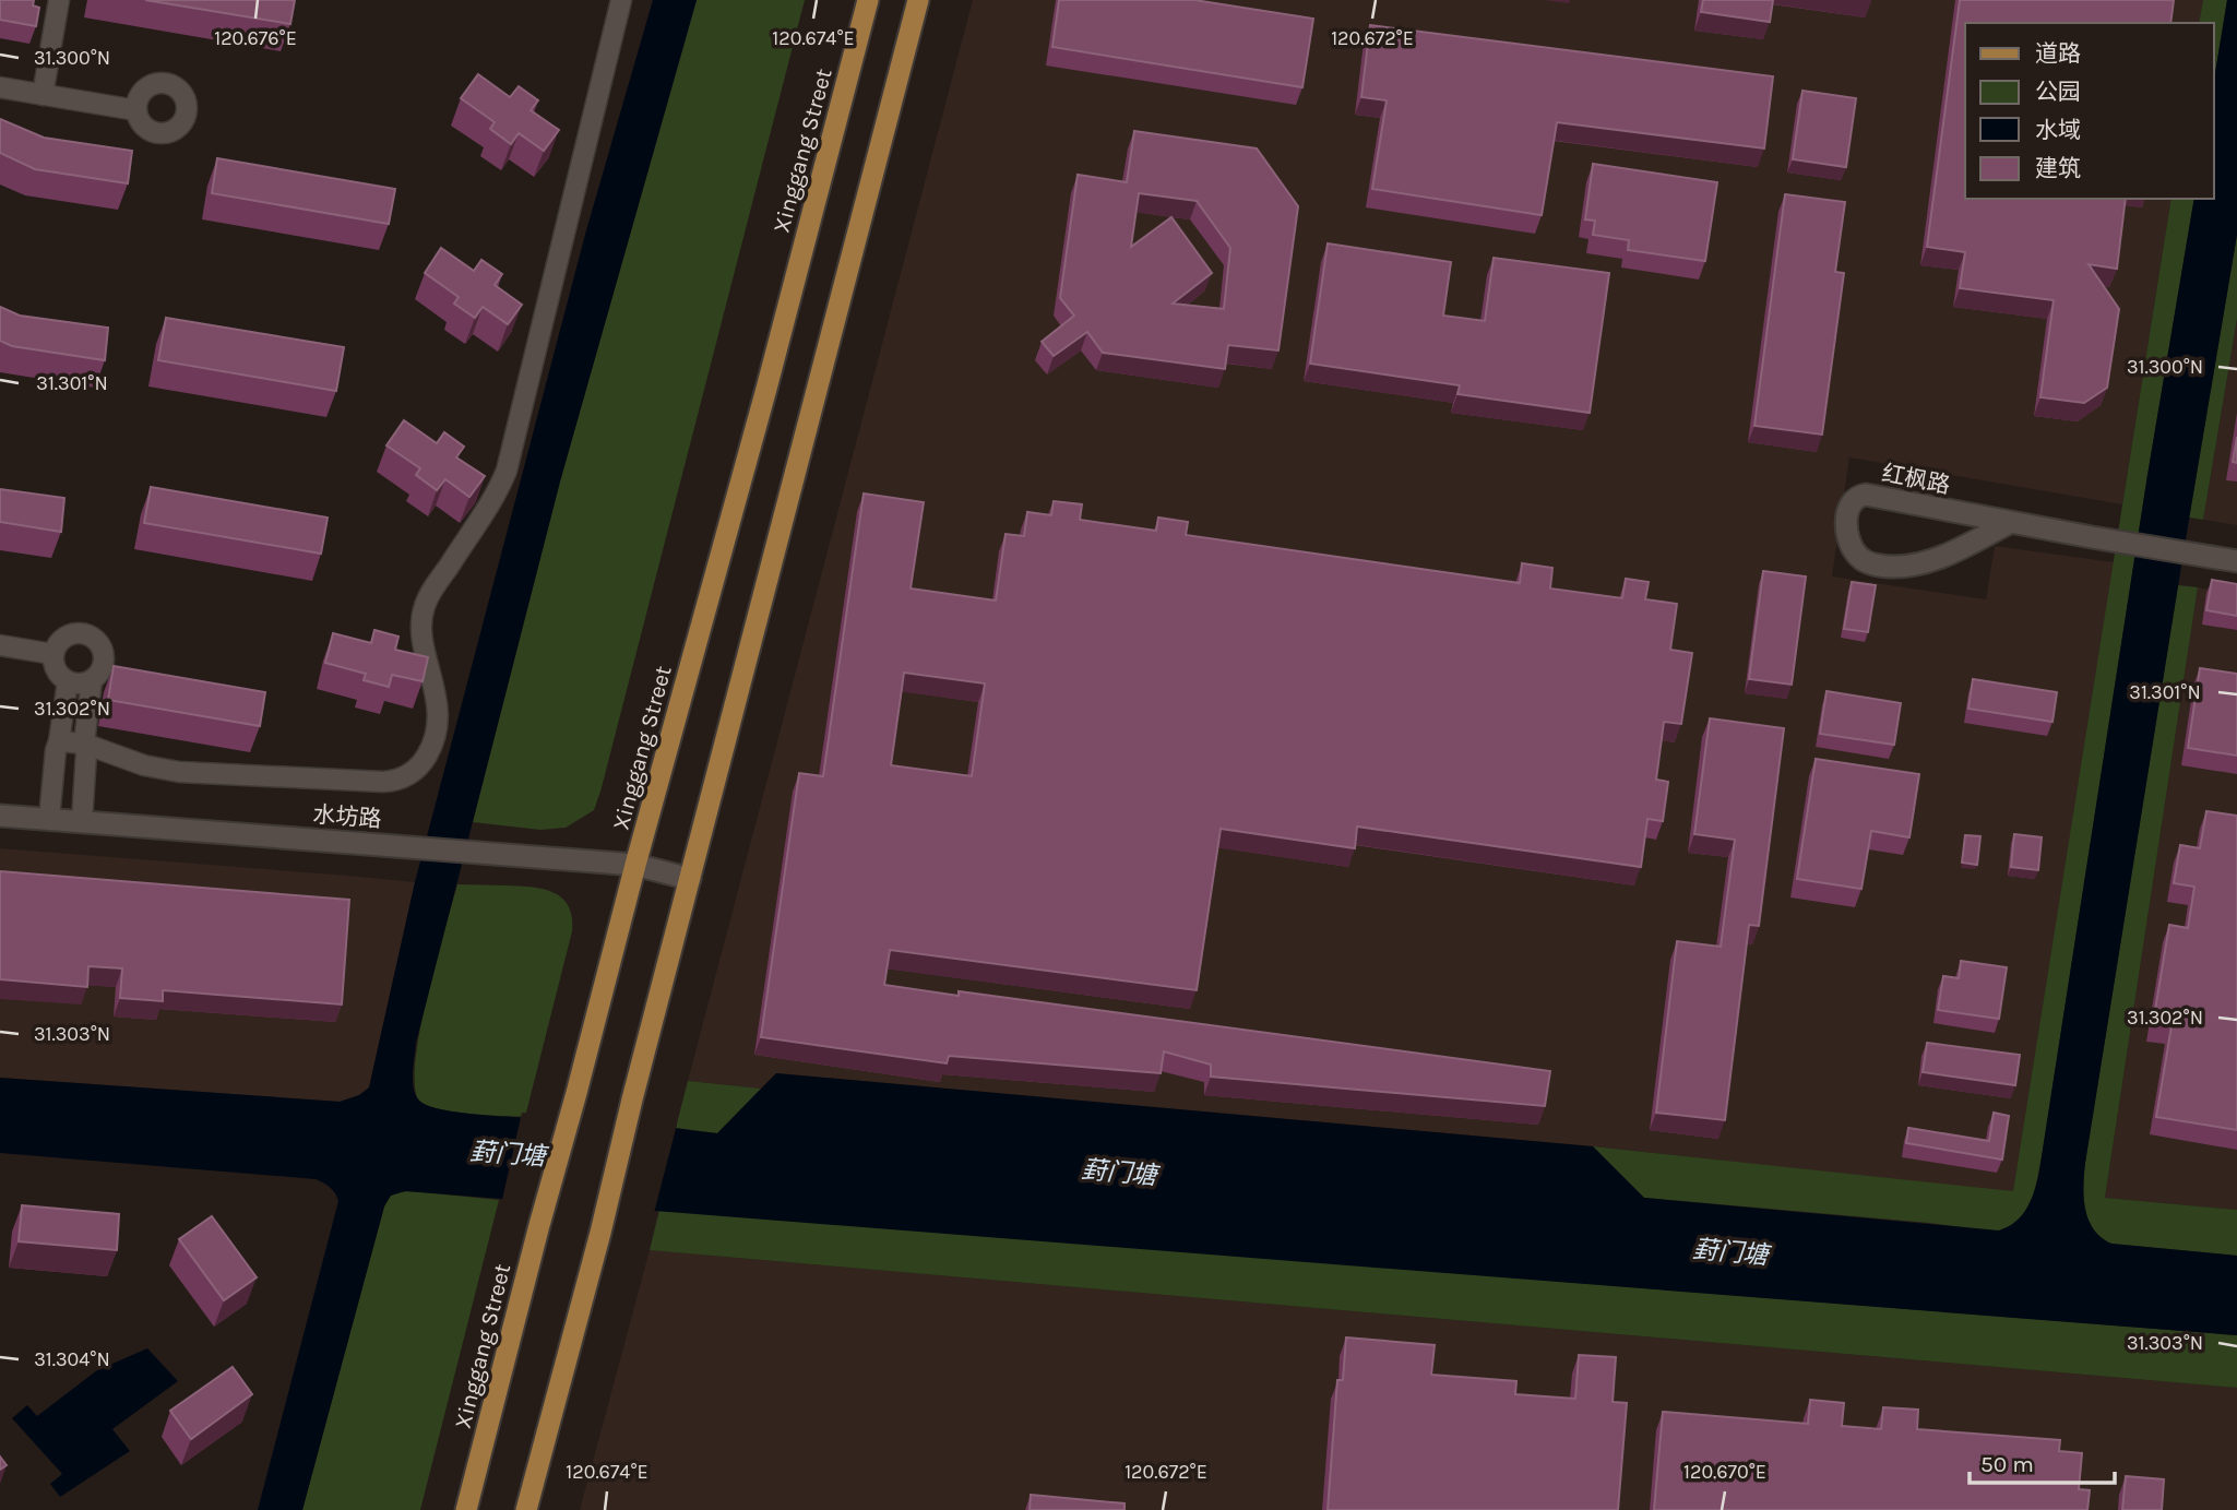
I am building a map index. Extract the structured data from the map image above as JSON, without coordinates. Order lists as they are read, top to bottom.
{
  "streets": {
    "main road": ["Xinggang Street"],
    "street": ["红枫路", "水坊路"]
  },
  "crossings": [
    ["Xinggang Street", "水坊路"]
  ],
  "water": ["葑门塘"],
  "legend": [
    "道路",
    "公园",
    "水域",
    "建筑"
  ],
  "scale_bar": "50 m",
  "coordinates": [
    "120.676°E",
    "120.674°E",
    "120.672°E",
    "31.300°N",
    "31.301°N",
    "31.302°N",
    "31.303°N",
    "31.304°N",
    "120.670°E"
  ]
}
